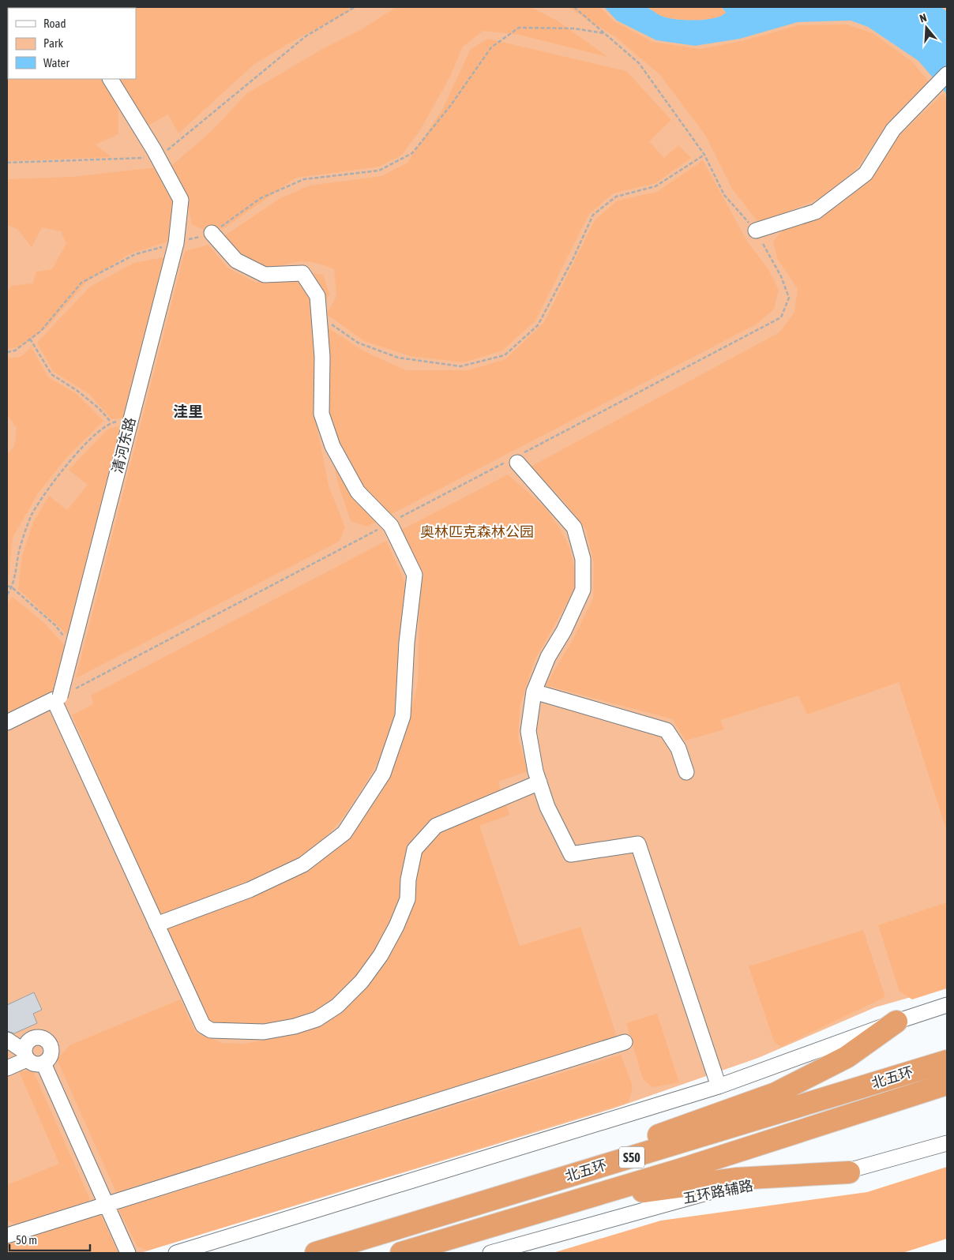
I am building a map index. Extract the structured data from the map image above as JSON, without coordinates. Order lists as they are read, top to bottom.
{
  "streets": {
    "highway": ["北五环", "S50"],
    "street": ["清河东路", "五环路辅路"]
  },
  "districts": ["洼里"],
  "parks": ["奥林匹克森林公园"],
  "legend": ["Road", "Park", "Water"],
  "scale_bar": "50 m",
  "north": "top"
}
